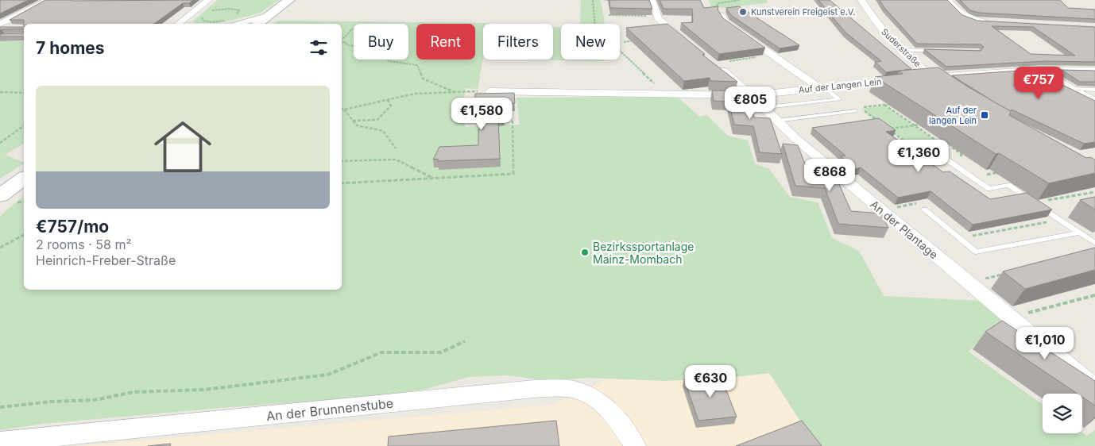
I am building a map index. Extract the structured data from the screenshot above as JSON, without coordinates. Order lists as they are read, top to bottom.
{
  "streets": {
    "street": [
      "Suderstraße",
      "Auf der Langen Lein",
      "An der Plantage",
      "An der Brunnenstube"
    ]
  },
  "crossings": [
    ["Auf der Langen Lein", "An der Plantage"]
  ],
  "places": {
    "other": ["Kunstverein Freigeist e.V.", "Bezirkssportanlage Mainz-Mombach"],
    "transit": ["Auf der langen Lein"]
  },
  "page": {
    "chip": [
      "Buy",
      "Rent",
      "Filters",
      "New"
    ],
    "heading": "7 homes",
    "price": [
      "€757",
      "€805",
      "€1,580",
      "€1,360",
      "€868",
      "€1,010",
      "€630"
    ],
    "list": [
      {
        "name": "€757/mo",
        "note": "2 rooms · 58 m² · Heinrich-Freber-Straße"
      }
    ]
  }
}
